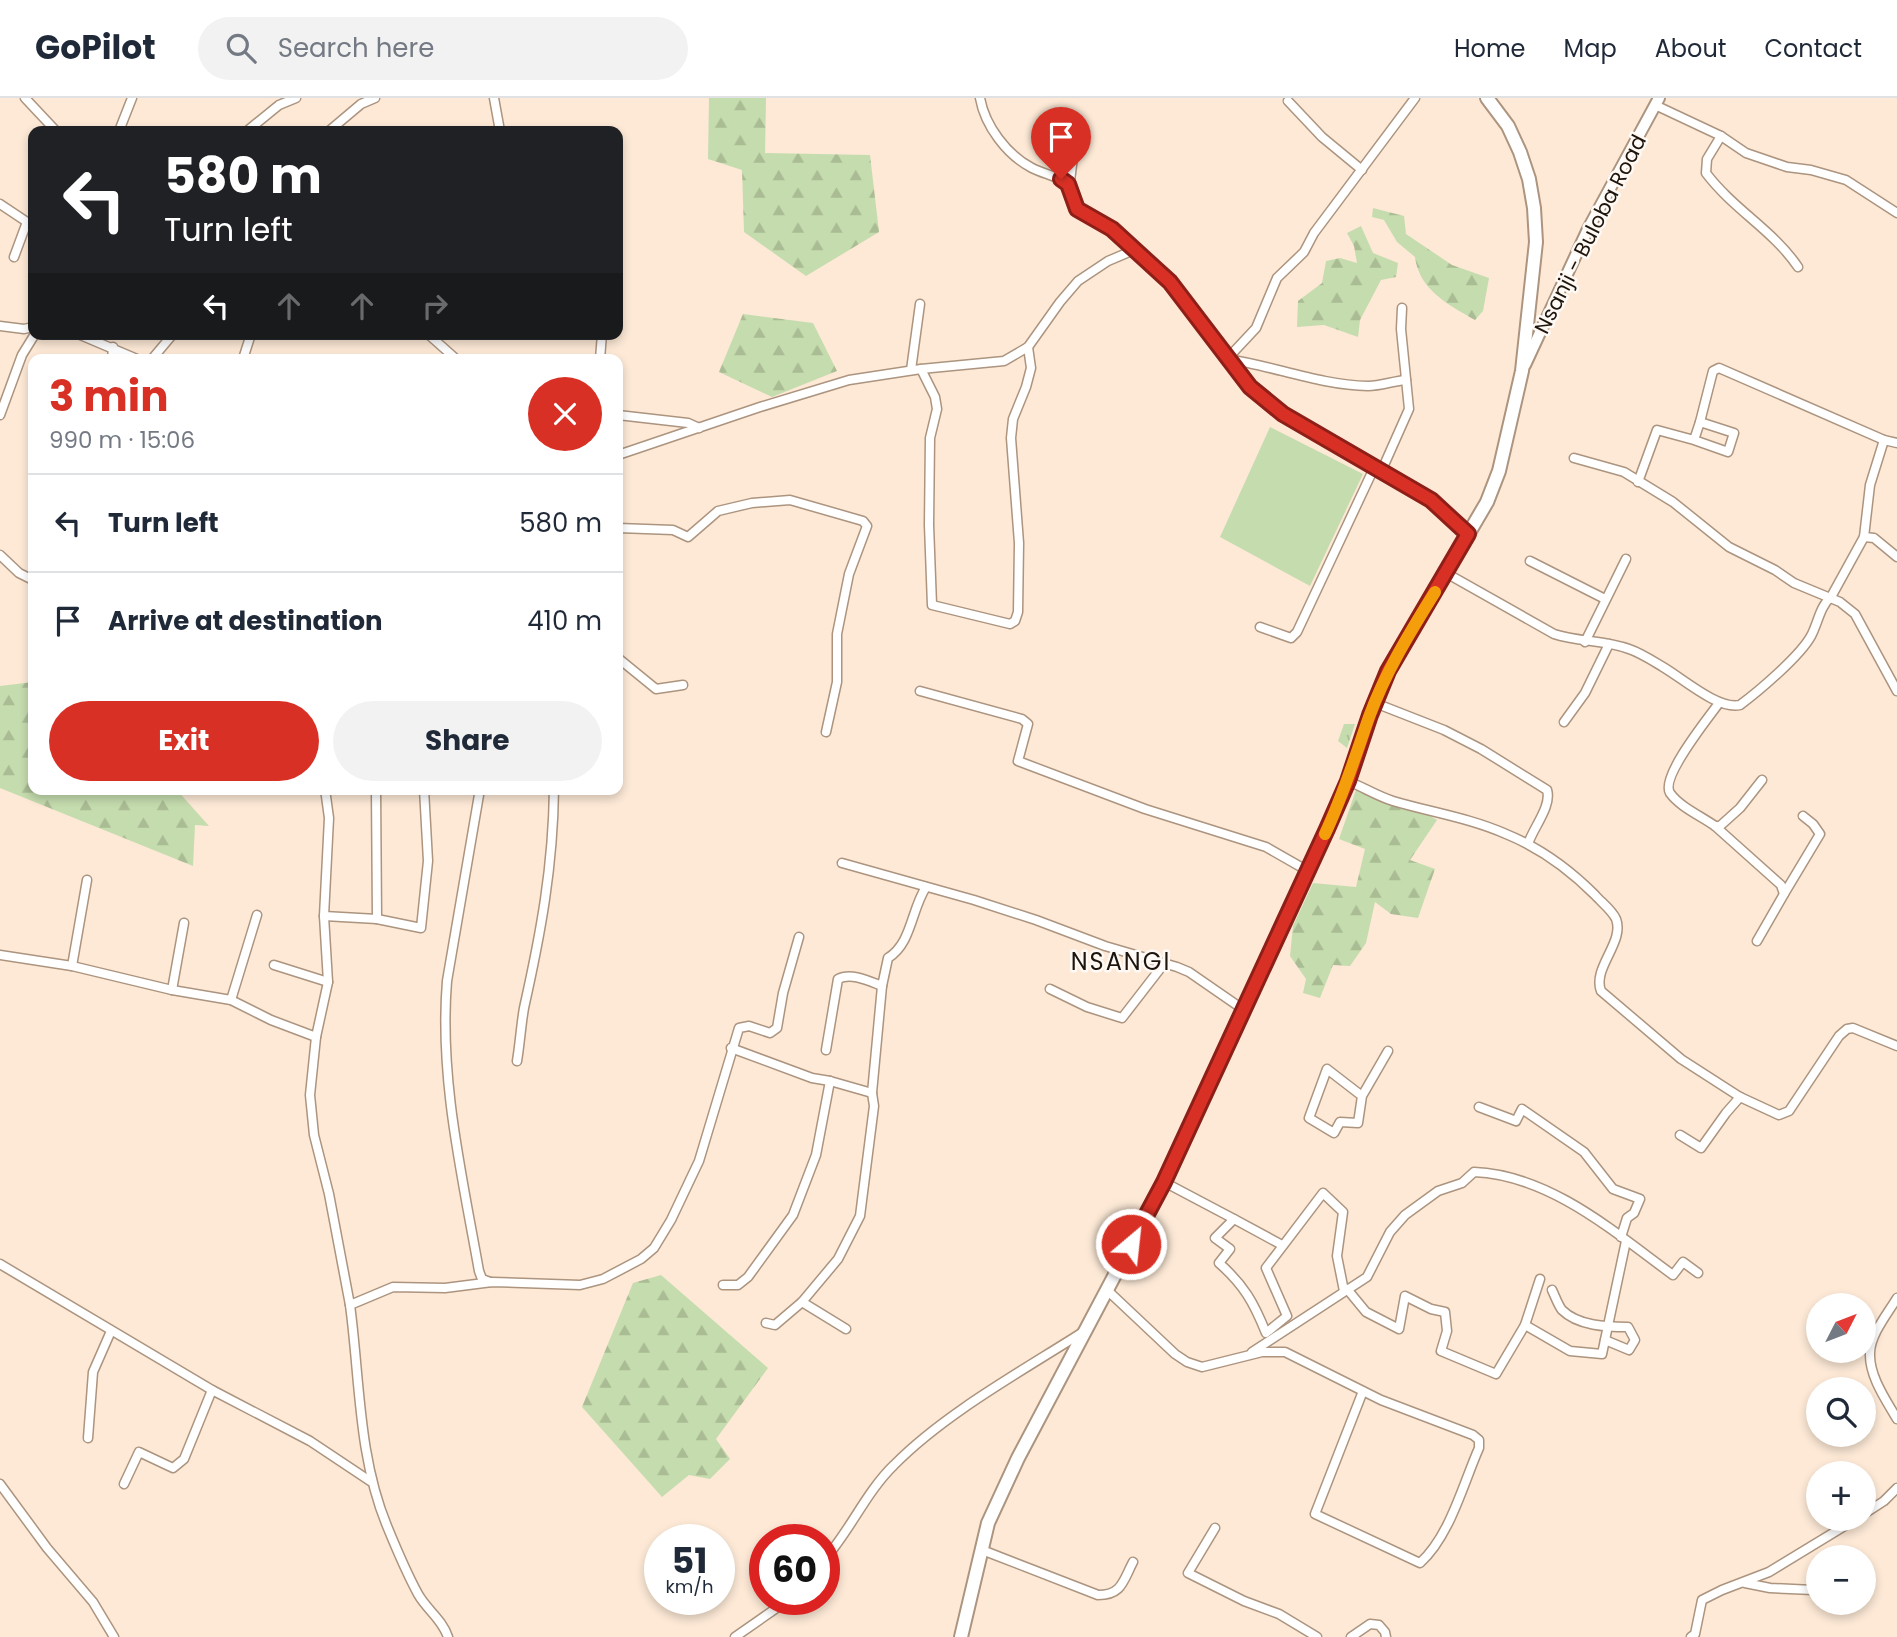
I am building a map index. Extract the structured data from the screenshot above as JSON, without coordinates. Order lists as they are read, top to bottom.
{
  "streets": {
    "main road": ["Nsanji - Buloba Road"]
  },
  "districts": ["NSANGI"],
  "north": "top right",
  "page": {
    "header": "GoPilot",
    "search": "Search here",
    "nav": [
      "Home",
      "Map",
      "About",
      "Contact"
    ],
    "turn": ["580 m", "Turn left"],
    "heading": ["3 min", "990 m · 15:06"],
    "list": [
      {
        "name": "Turn left",
        "value": "580 m"
      },
      {
        "name": "Arrive at destination",
        "value": "410 m"
      }
    ],
    "buttons": ["Exit", "Share"],
    "map_buttons": ["+", "−"],
    "speed": "51 km/h",
    "limit": "60"
  }
}
